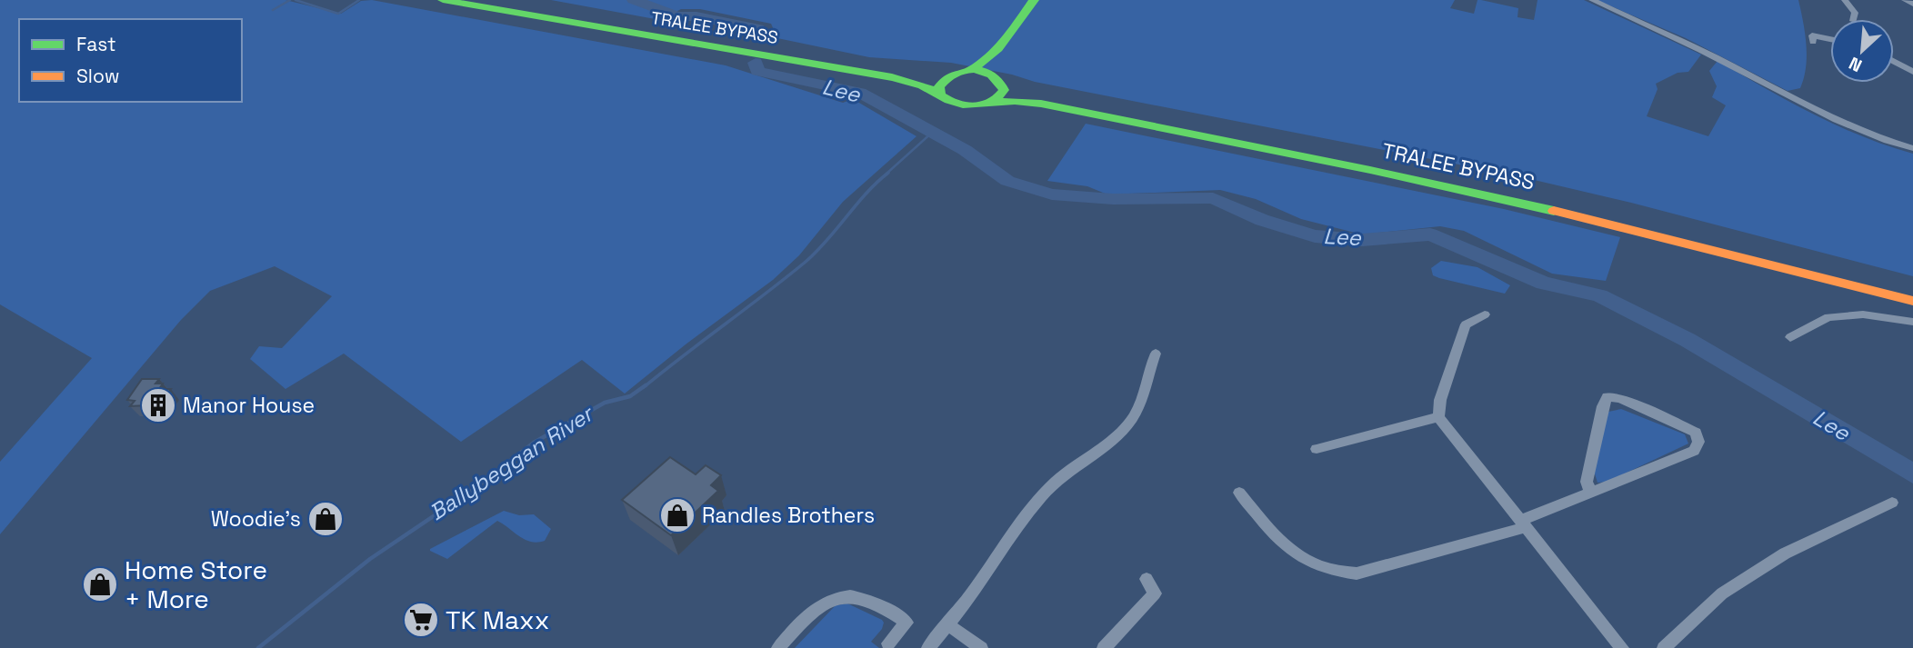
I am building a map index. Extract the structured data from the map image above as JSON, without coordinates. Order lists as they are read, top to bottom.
{
  "streets": {
    "main road": ["TRALEE BYPASS"]
  },
  "water": ["Lee", "Ballybeggan River"],
  "places": {
    "building": ["Manor House"],
    "shop": ["Randles Brothers", "Woodie's", "Home Store + More"],
    "supermarket": ["TK Maxx"]
  },
  "legend": ["Fast", "Slow"],
  "north": "bottom left"
}
